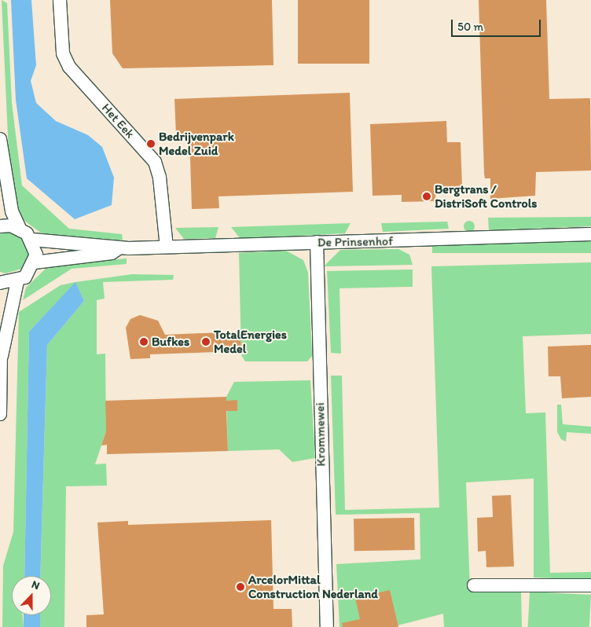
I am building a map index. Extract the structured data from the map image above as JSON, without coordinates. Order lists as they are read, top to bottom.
{
  "streets": {
    "street": ["Het Eek", "De Prinsenhof", "Krommewei"]
  },
  "crossings": [
    ["Het Eek", "De Prinsenhof"],
    ["De Prinsenhof", "Krommewei"]
  ],
  "places": [
    "Bedrijvenpark Medel Zuid",
    "Bergtrans / DistriSoft Controls",
    "Bufkes",
    "TotalEnergies Medel",
    "ArcelorMittal Construction Nederland"
  ],
  "scale_bar": "50 m",
  "north": "top"
}
